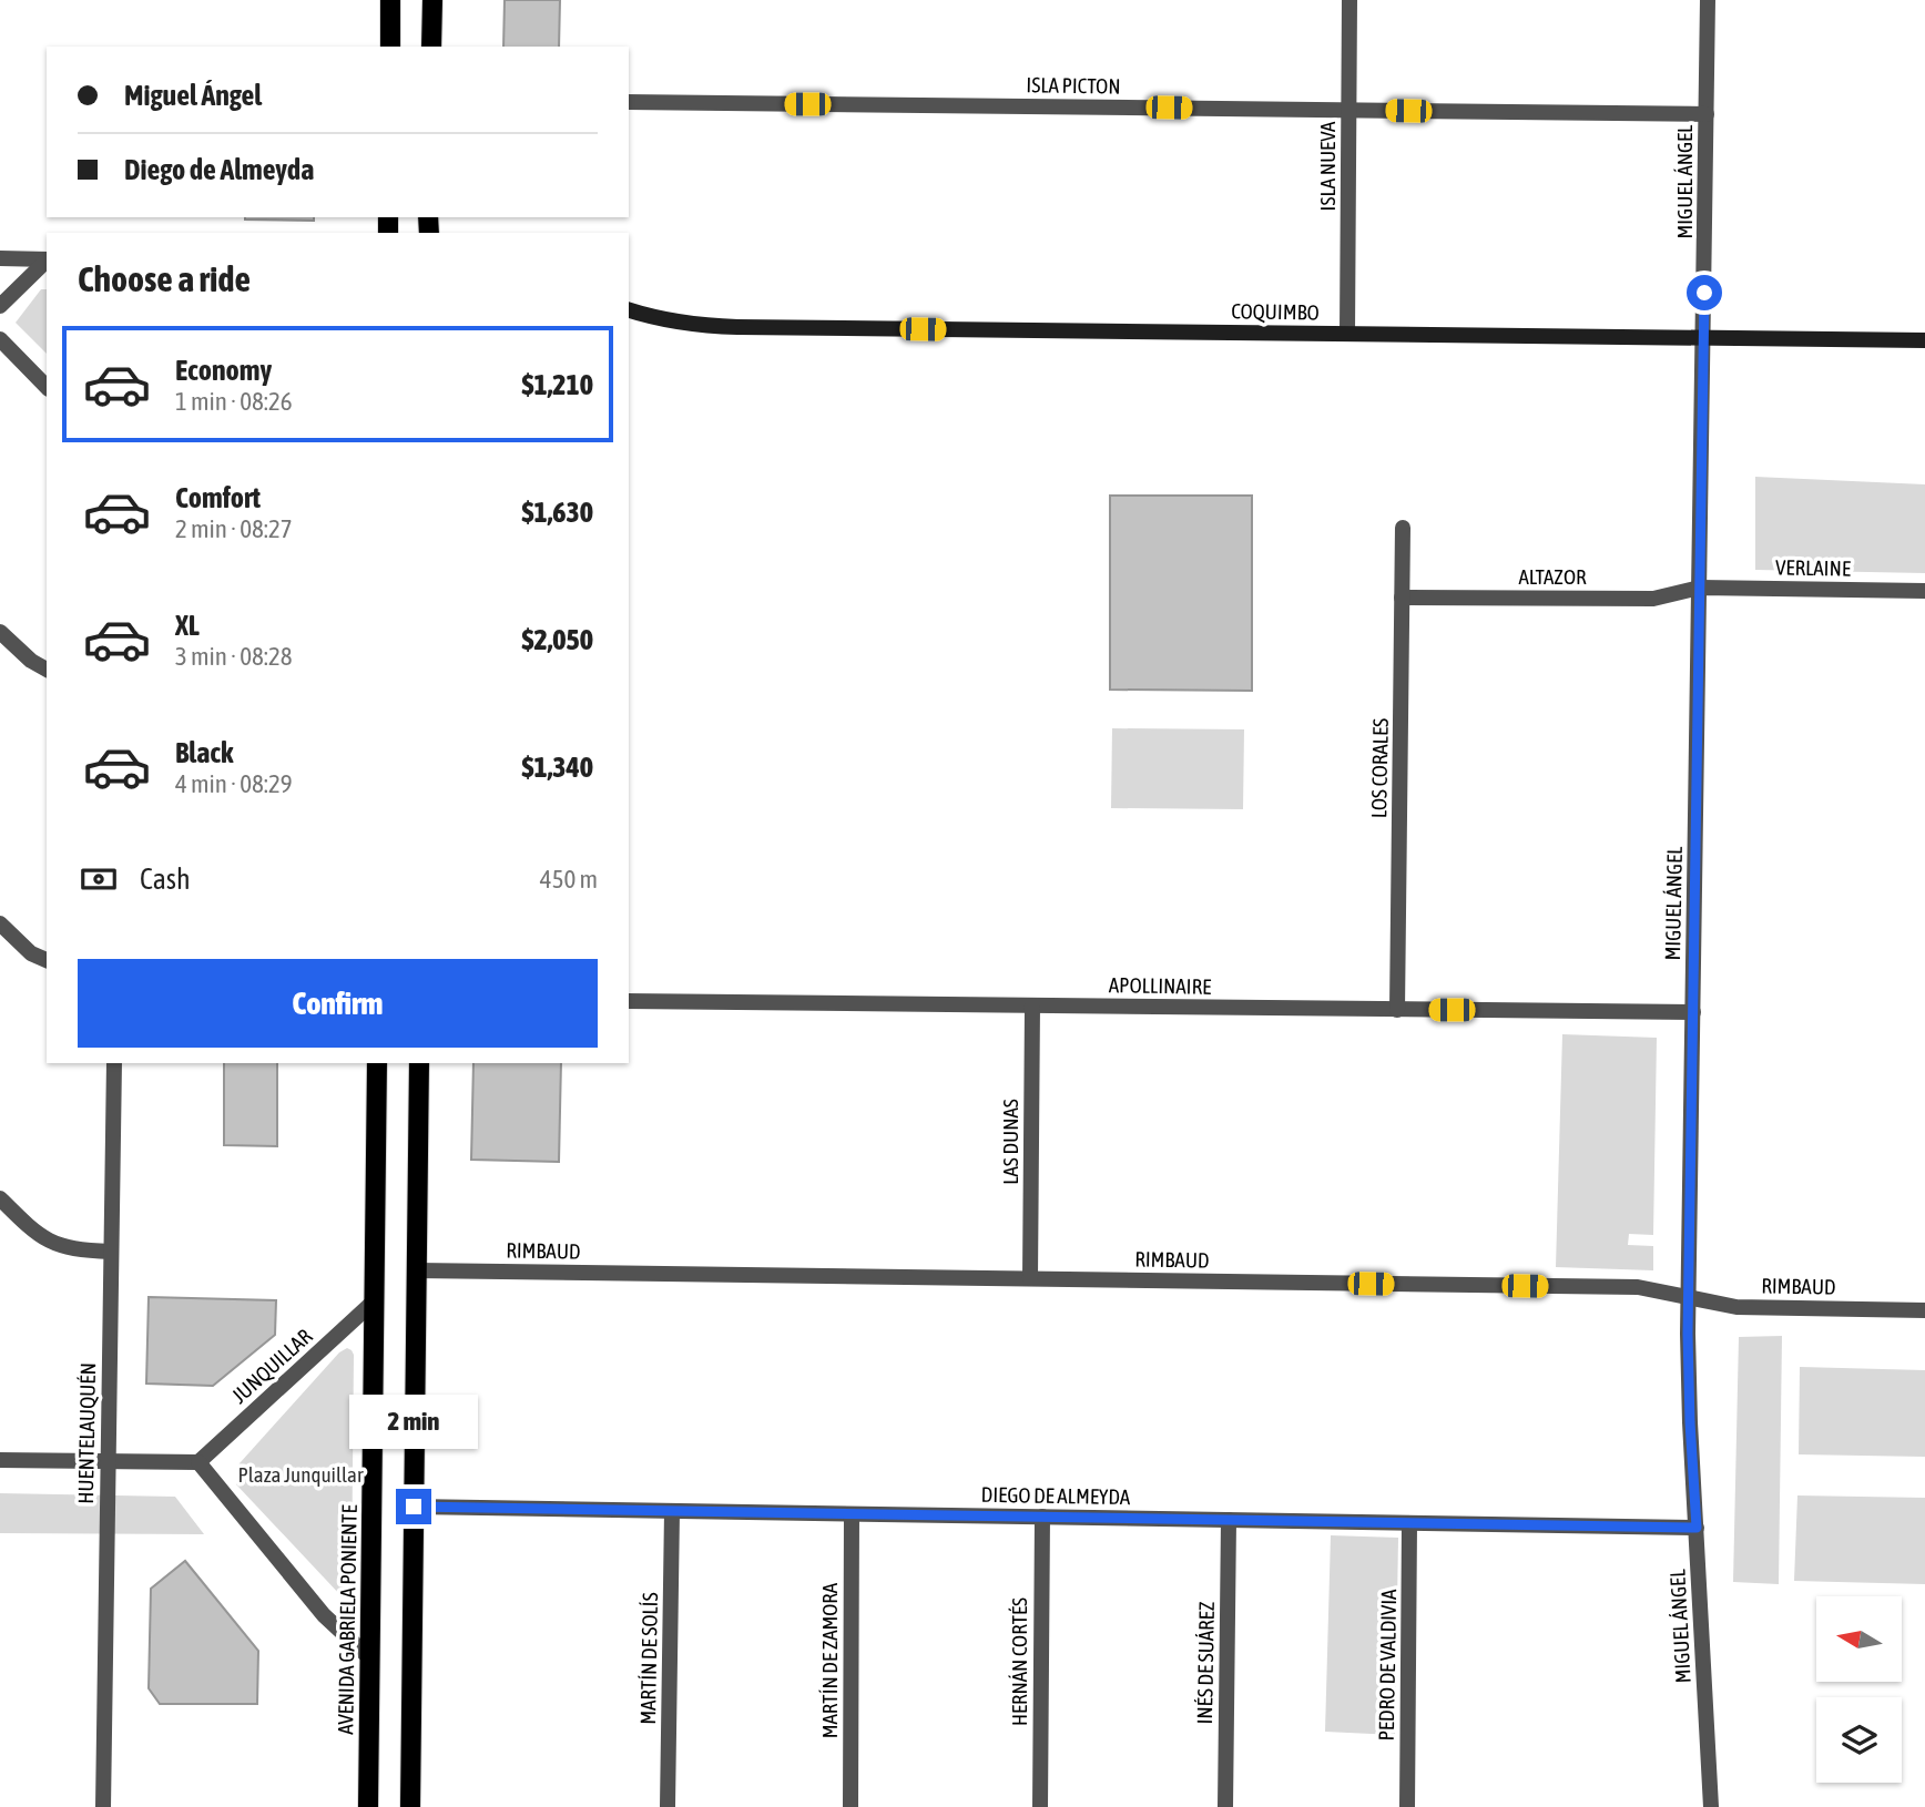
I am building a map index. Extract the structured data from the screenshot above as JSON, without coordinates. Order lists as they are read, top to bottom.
{
  "streets": {
    "main road": ["AVENIDA GABRIELA PONIENTE"],
    "street": [
      "ISLA PICTON",
      "ISLA NUEVA",
      "MIGUEL ÁNGEL",
      "COQUIMBO",
      "VERLAINE",
      "ALTAZOR",
      "LOS CORALES",
      "APOLLINAIRE",
      "LAS DUNAS",
      "RIMBAUD",
      "JUNQUILLAR",
      "HUENTELAUQUÉN",
      "DIEGO DE ALMEYDA",
      "MARTÍN DE SOLÍS",
      "MARTÍN DE ZAMORA",
      "HERNÁN CORTÉS",
      "INÉS DE SUÁREZ",
      "PEDRO DE VALDIVIA"
    ]
  },
  "crossings": [
    ["ISLA PICTON", "ISLA NUEVA"],
    ["ISLA PICTON", "MIGUEL ÁNGEL"],
    ["ISLA NUEVA", "COQUIMBO"],
    ["MIGUEL ÁNGEL", "COQUIMBO"],
    ["MIGUEL ÁNGEL", "VERLAINE"],
    ["MIGUEL ÁNGEL", "ALTAZOR"],
    ["MIGUEL ÁNGEL", "APOLLINAIRE"],
    ["MIGUEL ÁNGEL", "RIMBAUD"],
    ["MIGUEL ÁNGEL", "DIEGO DE ALMEYDA"],
    ["VERLAINE", "ALTAZOR"],
    ["ALTAZOR", "LOS CORALES"],
    ["LOS CORALES", "APOLLINAIRE"],
    ["APOLLINAIRE", "LAS DUNAS"],
    ["LAS DUNAS", "RIMBAUD"],
    ["JUNQUILLAR", "AVENIDA GABRIELA PONIENTE"],
    ["DIEGO DE ALMEYDA", "MARTÍN DE SOLÍS"],
    ["DIEGO DE ALMEYDA", "MARTÍN DE ZAMORA"],
    ["DIEGO DE ALMEYDA", "HERNÁN CORTÉS"],
    ["DIEGO DE ALMEYDA", "INÉS DE SUÁREZ"],
    ["DIEGO DE ALMEYDA", "PEDRO DE VALDIVIA"]
  ],
  "parks": ["Plaza Junquillar"],
  "north": "left",
  "page": {
    "banner": ["Miguel Ángel", "Diego de Almeyda"],
    "heading": "Choose a ride",
    "list": [
      {
        "name": "Economy",
        "note": "1 min · 08:26",
        "value": "$1,210"
      },
      {
        "name": "Comfort",
        "note": "2 min · 08:27",
        "value": "$1,630"
      },
      {
        "name": "XL",
        "note": "3 min · 08:28",
        "value": "$2,050"
      },
      {
        "name": "Black",
        "note": "4 min · 08:29",
        "value": "$1,340"
      }
    ],
    "pay": ["Cash", "450 m"],
    "buttons": "Confirm",
    "bubble": "2 min"
  }
}
